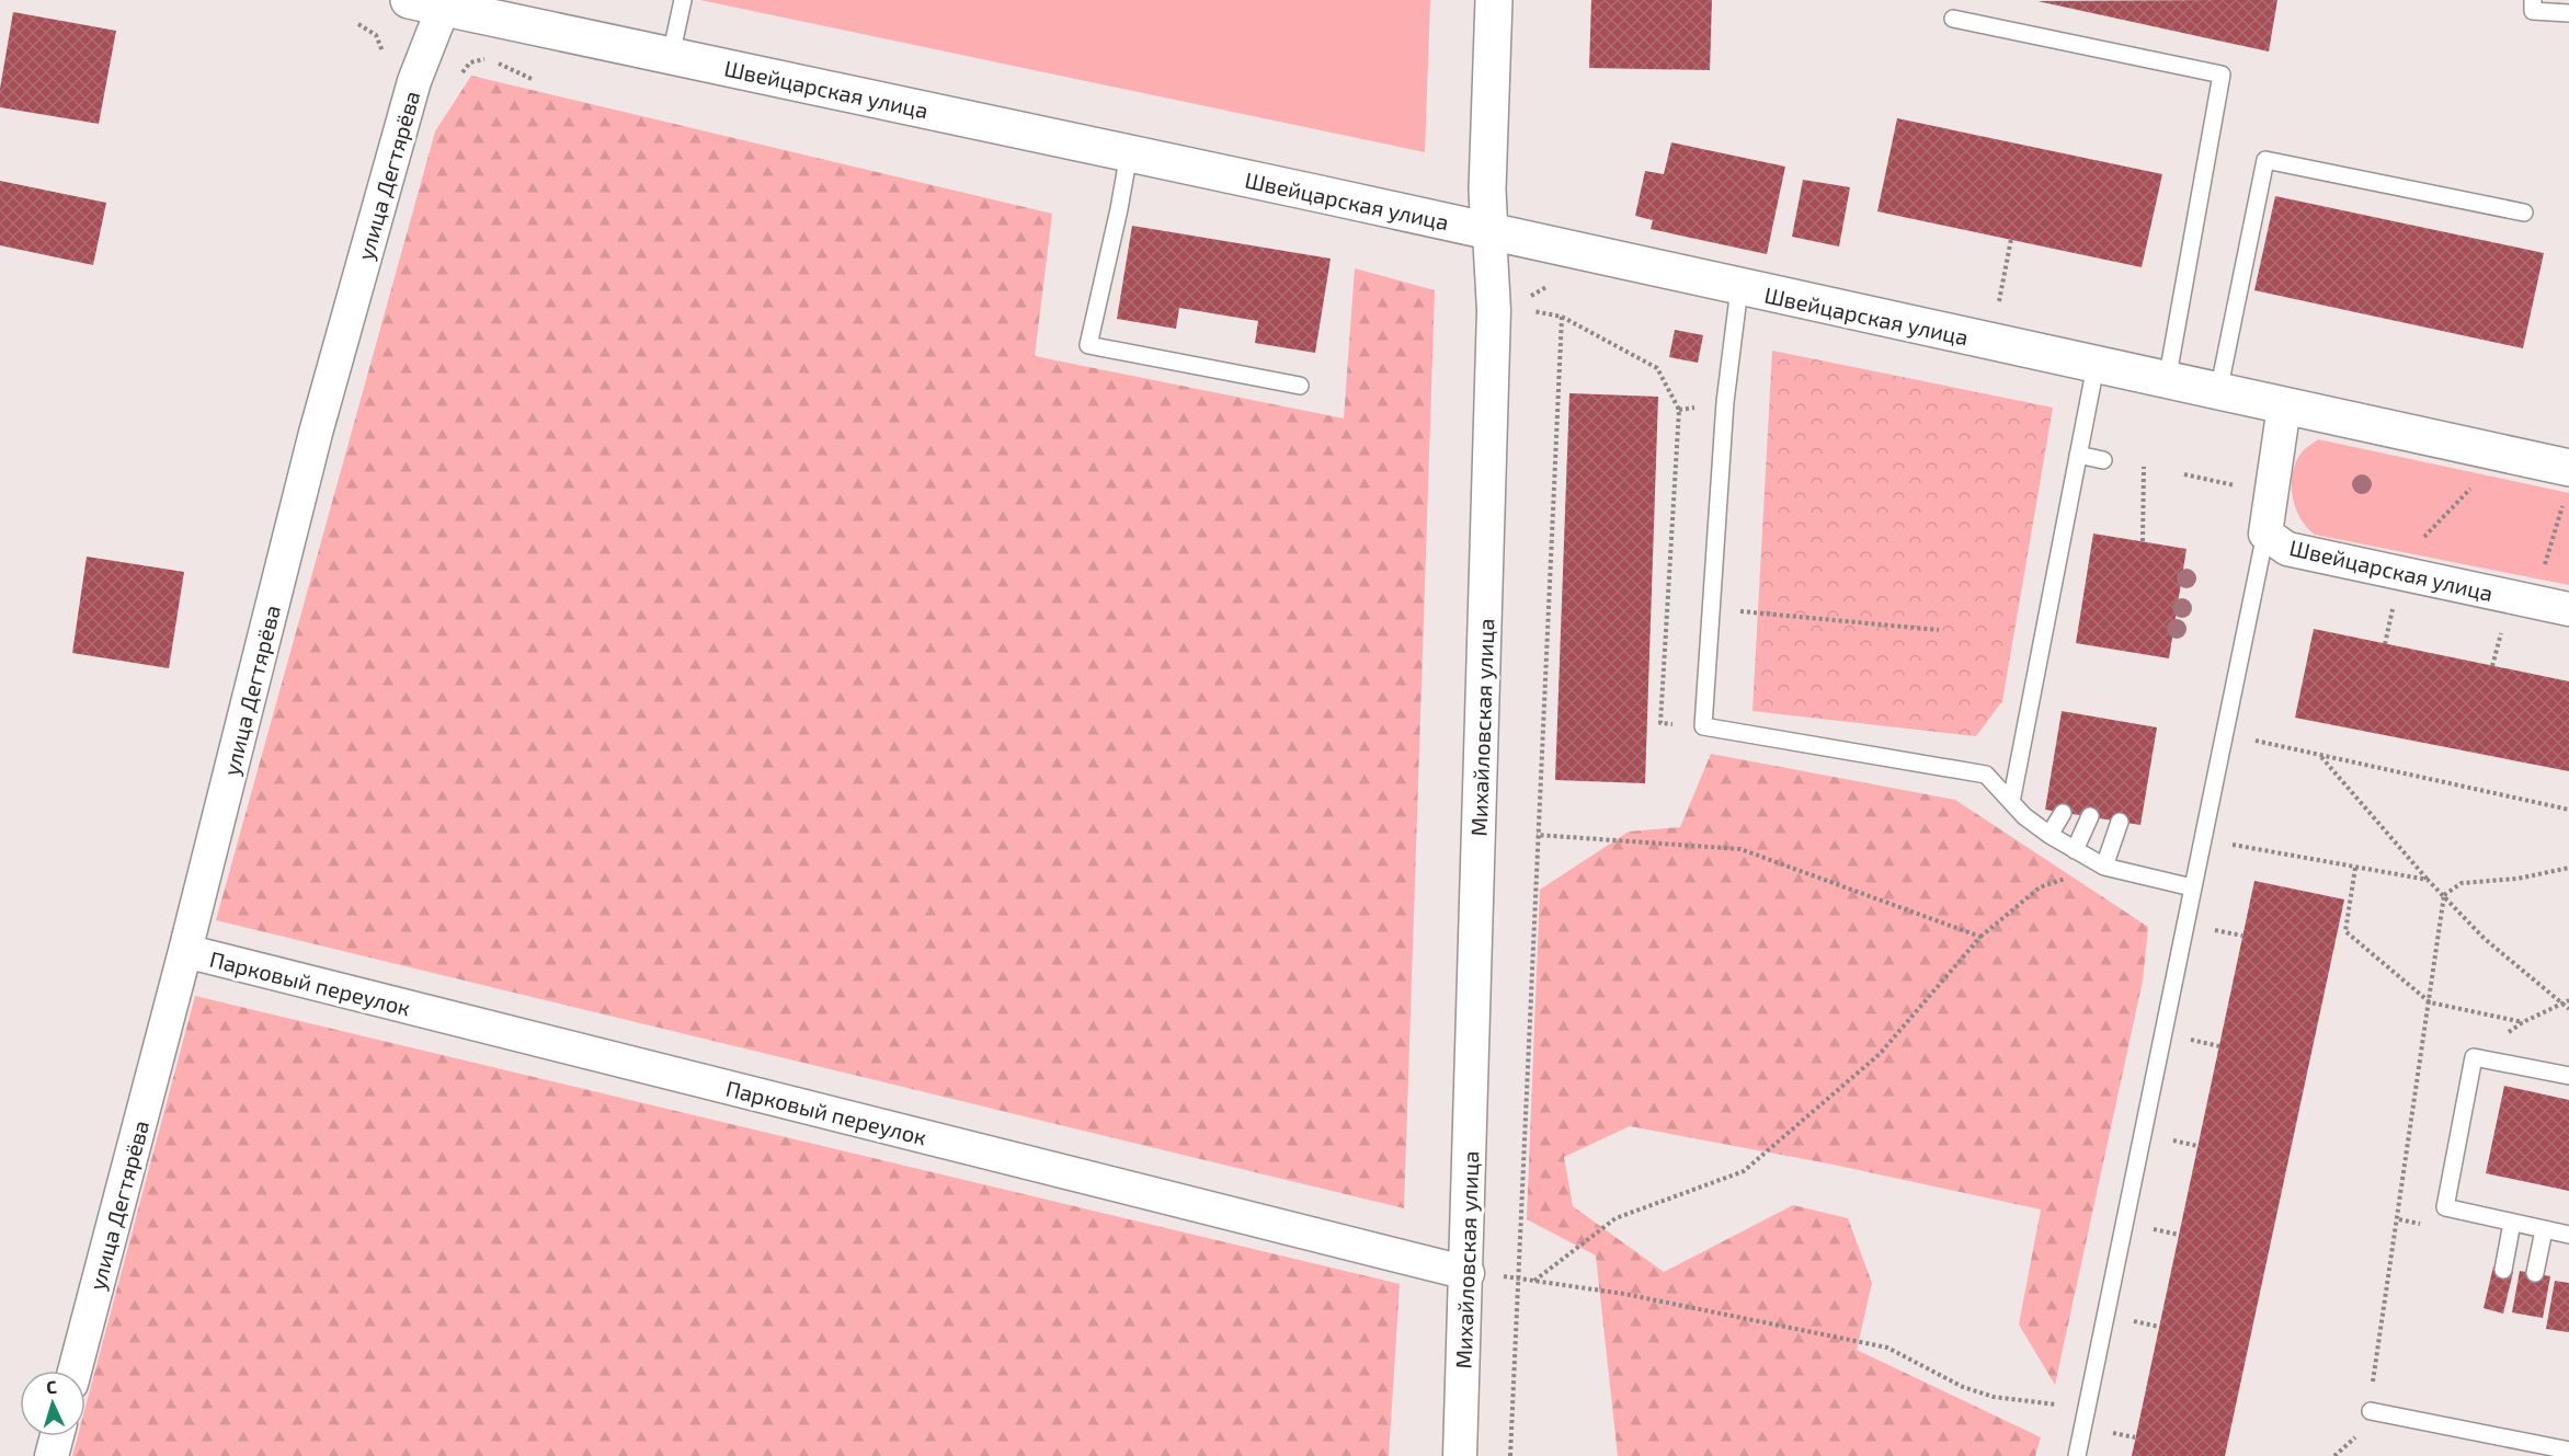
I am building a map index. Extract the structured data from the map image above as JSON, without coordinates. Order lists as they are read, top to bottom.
{
  "streets": {
    "street": [
      "Швейцарская улица",
      "улица Дегтярёва",
      "Михайловская улица",
      "Парковый переулок"
    ]
  },
  "crossings": [
    ["Швейцарская улица", "улица Дегтярёва"],
    ["Швейцарская улица", "Михайловская улица"],
    ["улица Дегтярёва", "Парковый переулок"],
    ["Михайловская улица", "Парковый переулок"]
  ],
  "north": "top"
}
